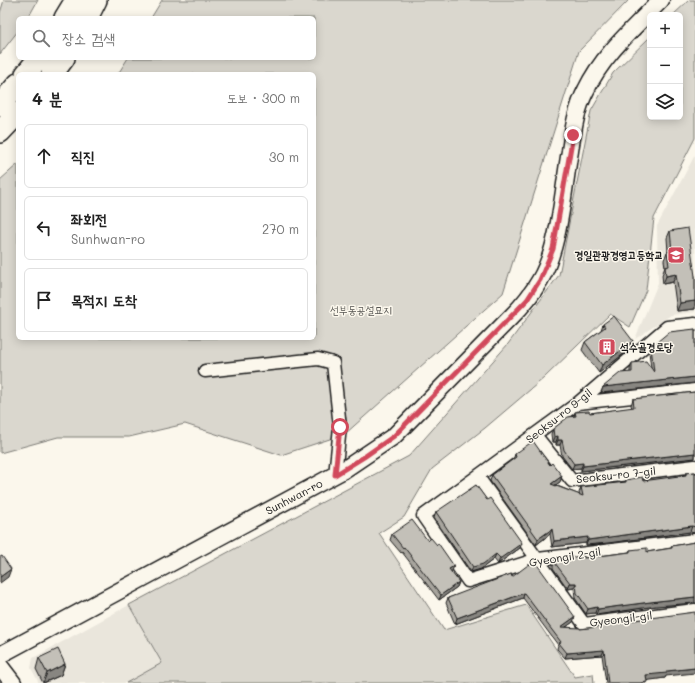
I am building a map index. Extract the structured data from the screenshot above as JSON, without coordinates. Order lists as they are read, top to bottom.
{
  "streets": {
    "main road": ["Sunhwan-ro"],
    "street": [
      "Seoksu-ro 9-gil",
      "Seoksu-ro 7-gil",
      "Gyeongil 2-gil",
      "Gyeongil-gil"
    ]
  },
  "crossings": [
    ["Seoksu-ro 9-gil", "Seoksu-ro 7-gil"],
    ["Seoksu-ro 9-gil", "Gyeongil 2-gil"],
    ["Seoksu-ro 9-gil", "Gyeongil-gil"],
    ["Gyeongil 2-gil", "Gyeongil-gil"]
  ],
  "parks": ["선부동공설묘지"],
  "places": {
    "school or university": ["경일관광경영고등학교"],
    "building": ["석수골경로당"]
  },
  "page": {
    "map_buttons": ["+", "−"],
    "search": "장소 검색",
    "heading": ["4 분", "도보 · 300 m"],
    "list": [
      ["직진", "30 m"],
      ["좌회전", "Sunhwan-ro", "270 m"],
      "목적지 도착"
    ]
  }
}
